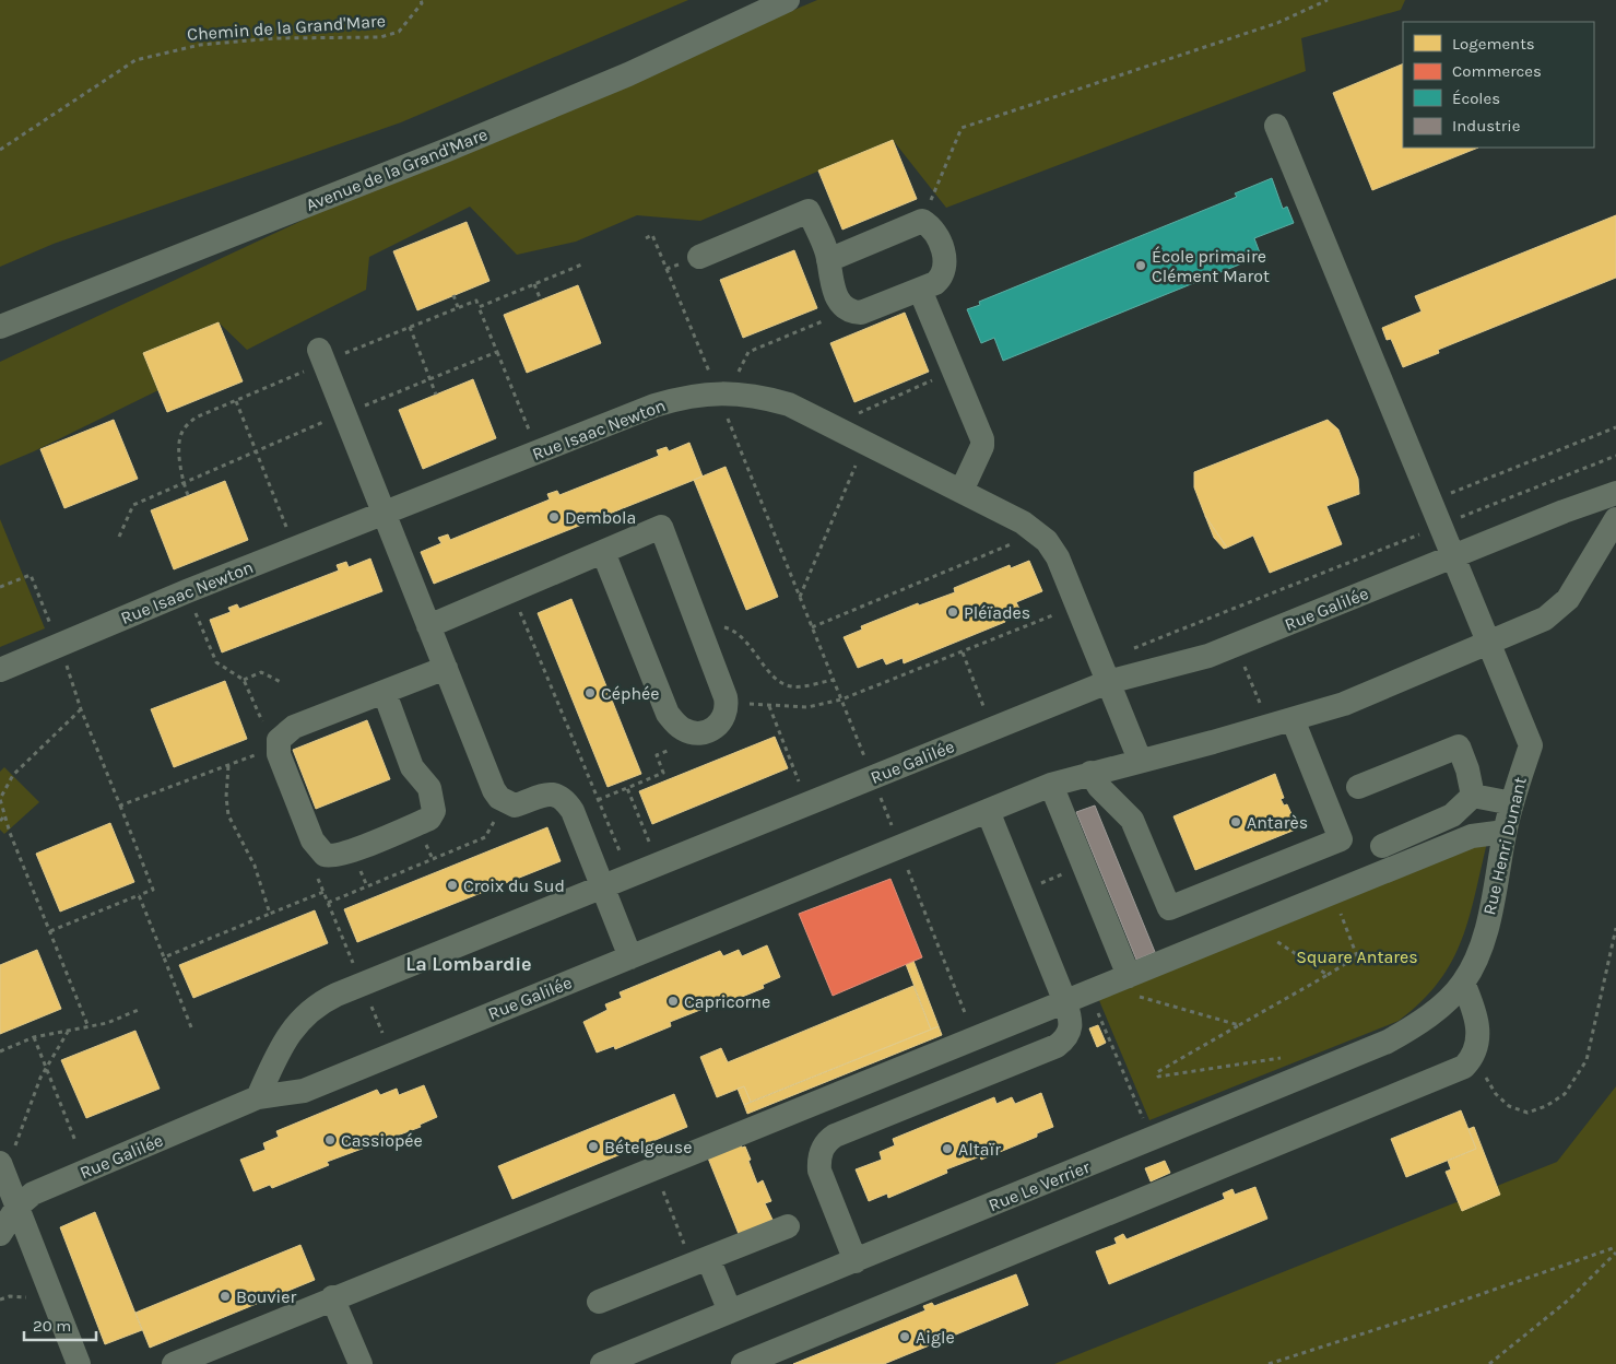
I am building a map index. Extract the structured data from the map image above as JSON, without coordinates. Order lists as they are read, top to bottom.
{
  "streets": {
    "street": [
      "Avenue de la Grand'Mare",
      "Rue Isaac Newton",
      "Rue Galilée",
      "Rue Henri Dunant",
      "Rue Le Verrier"
    ],
    "path": ["Chemin de la Grand'Mare"]
  },
  "crossings": [
    ["Rue Isaac Newton", "Rue Galilée"],
    ["Rue Galilée", "Rue Henri Dunant"],
    ["Rue Henri Dunant", "Rue Le Verrier"]
  ],
  "districts": ["La Lombardie"],
  "parks": ["Square Antares"],
  "places": [
    "École primaire Clément Marot",
    "Dembola",
    "Pléïades",
    "Céphée",
    "Antarès",
    "Croix du Sud",
    "Capricorne",
    "Cassiopée",
    "Bételgeuse",
    "Altaïr",
    "Bouvier",
    "Aigle"
  ],
  "legend": [
    "Logements",
    "Commerces",
    "Écoles",
    "Industrie"
  ],
  "scale_bar": "20 m"
}
